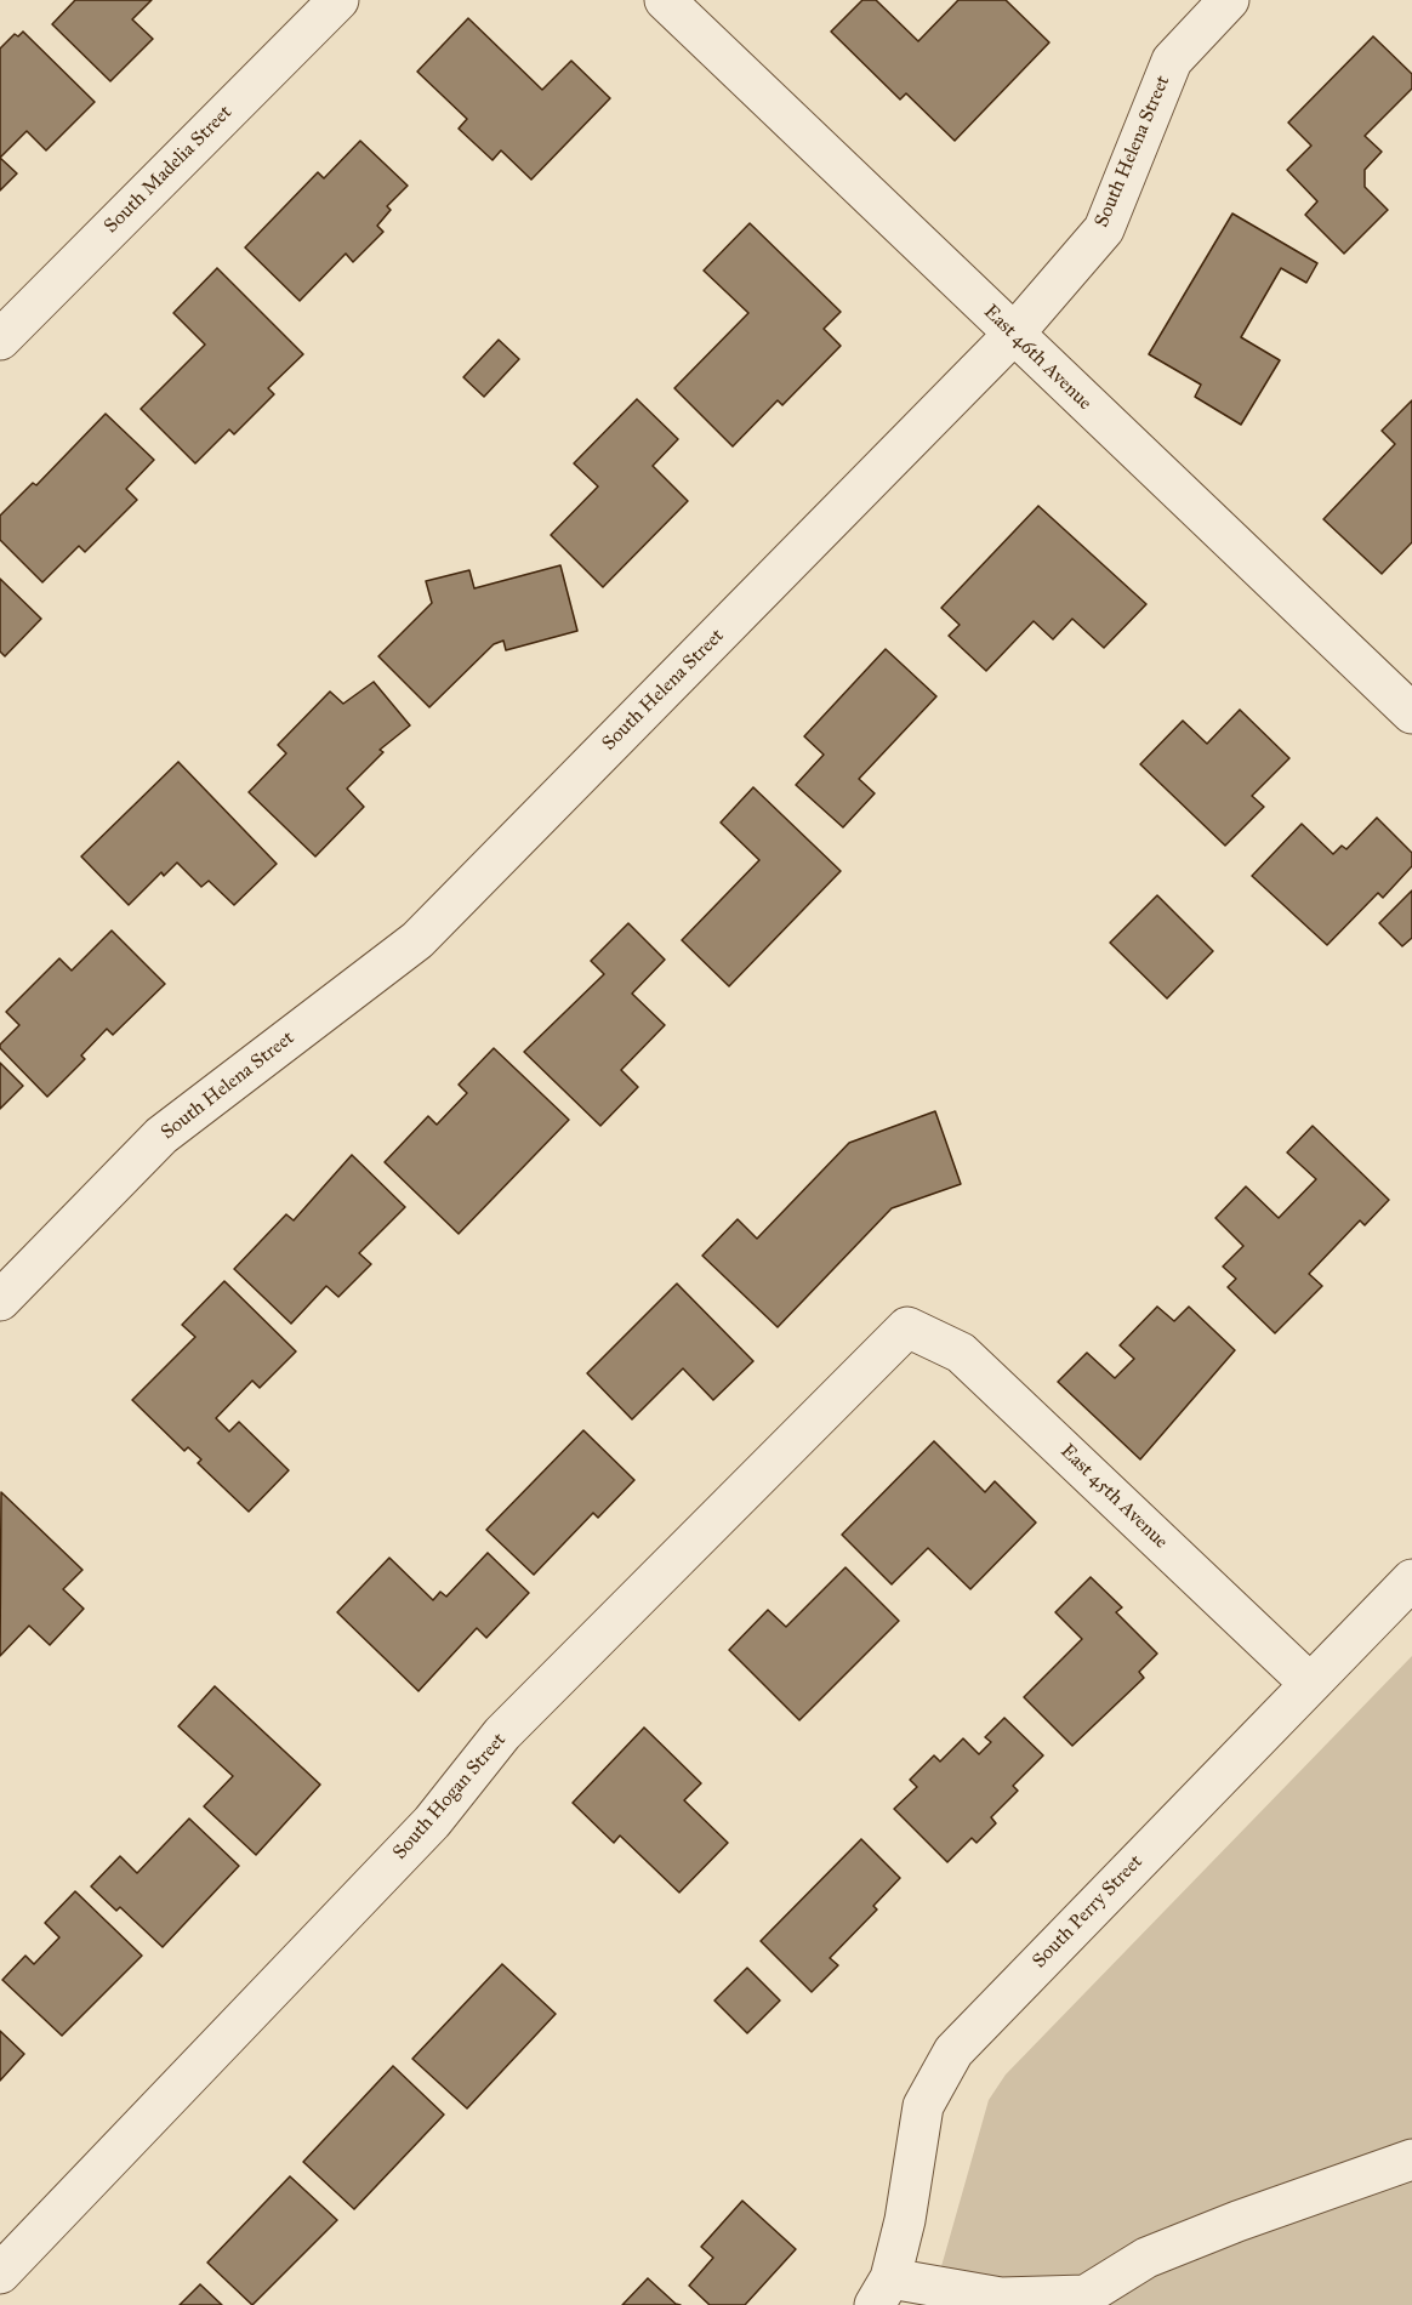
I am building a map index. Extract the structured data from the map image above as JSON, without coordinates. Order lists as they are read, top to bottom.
{
  "streets": {
    "street": [
      "South Helena Street",
      "South Madelia Street",
      "East 46th Avenue",
      "East 45th Avenue",
      "South Hogan Street",
      "South Perry Street"
    ]
  },
  "crossings": [
    ["South Helena Street", "East 46th Avenue"],
    ["East 45th Avenue", "South Hogan Street"],
    ["East 45th Avenue", "South Perry Street"]
  ]
}
